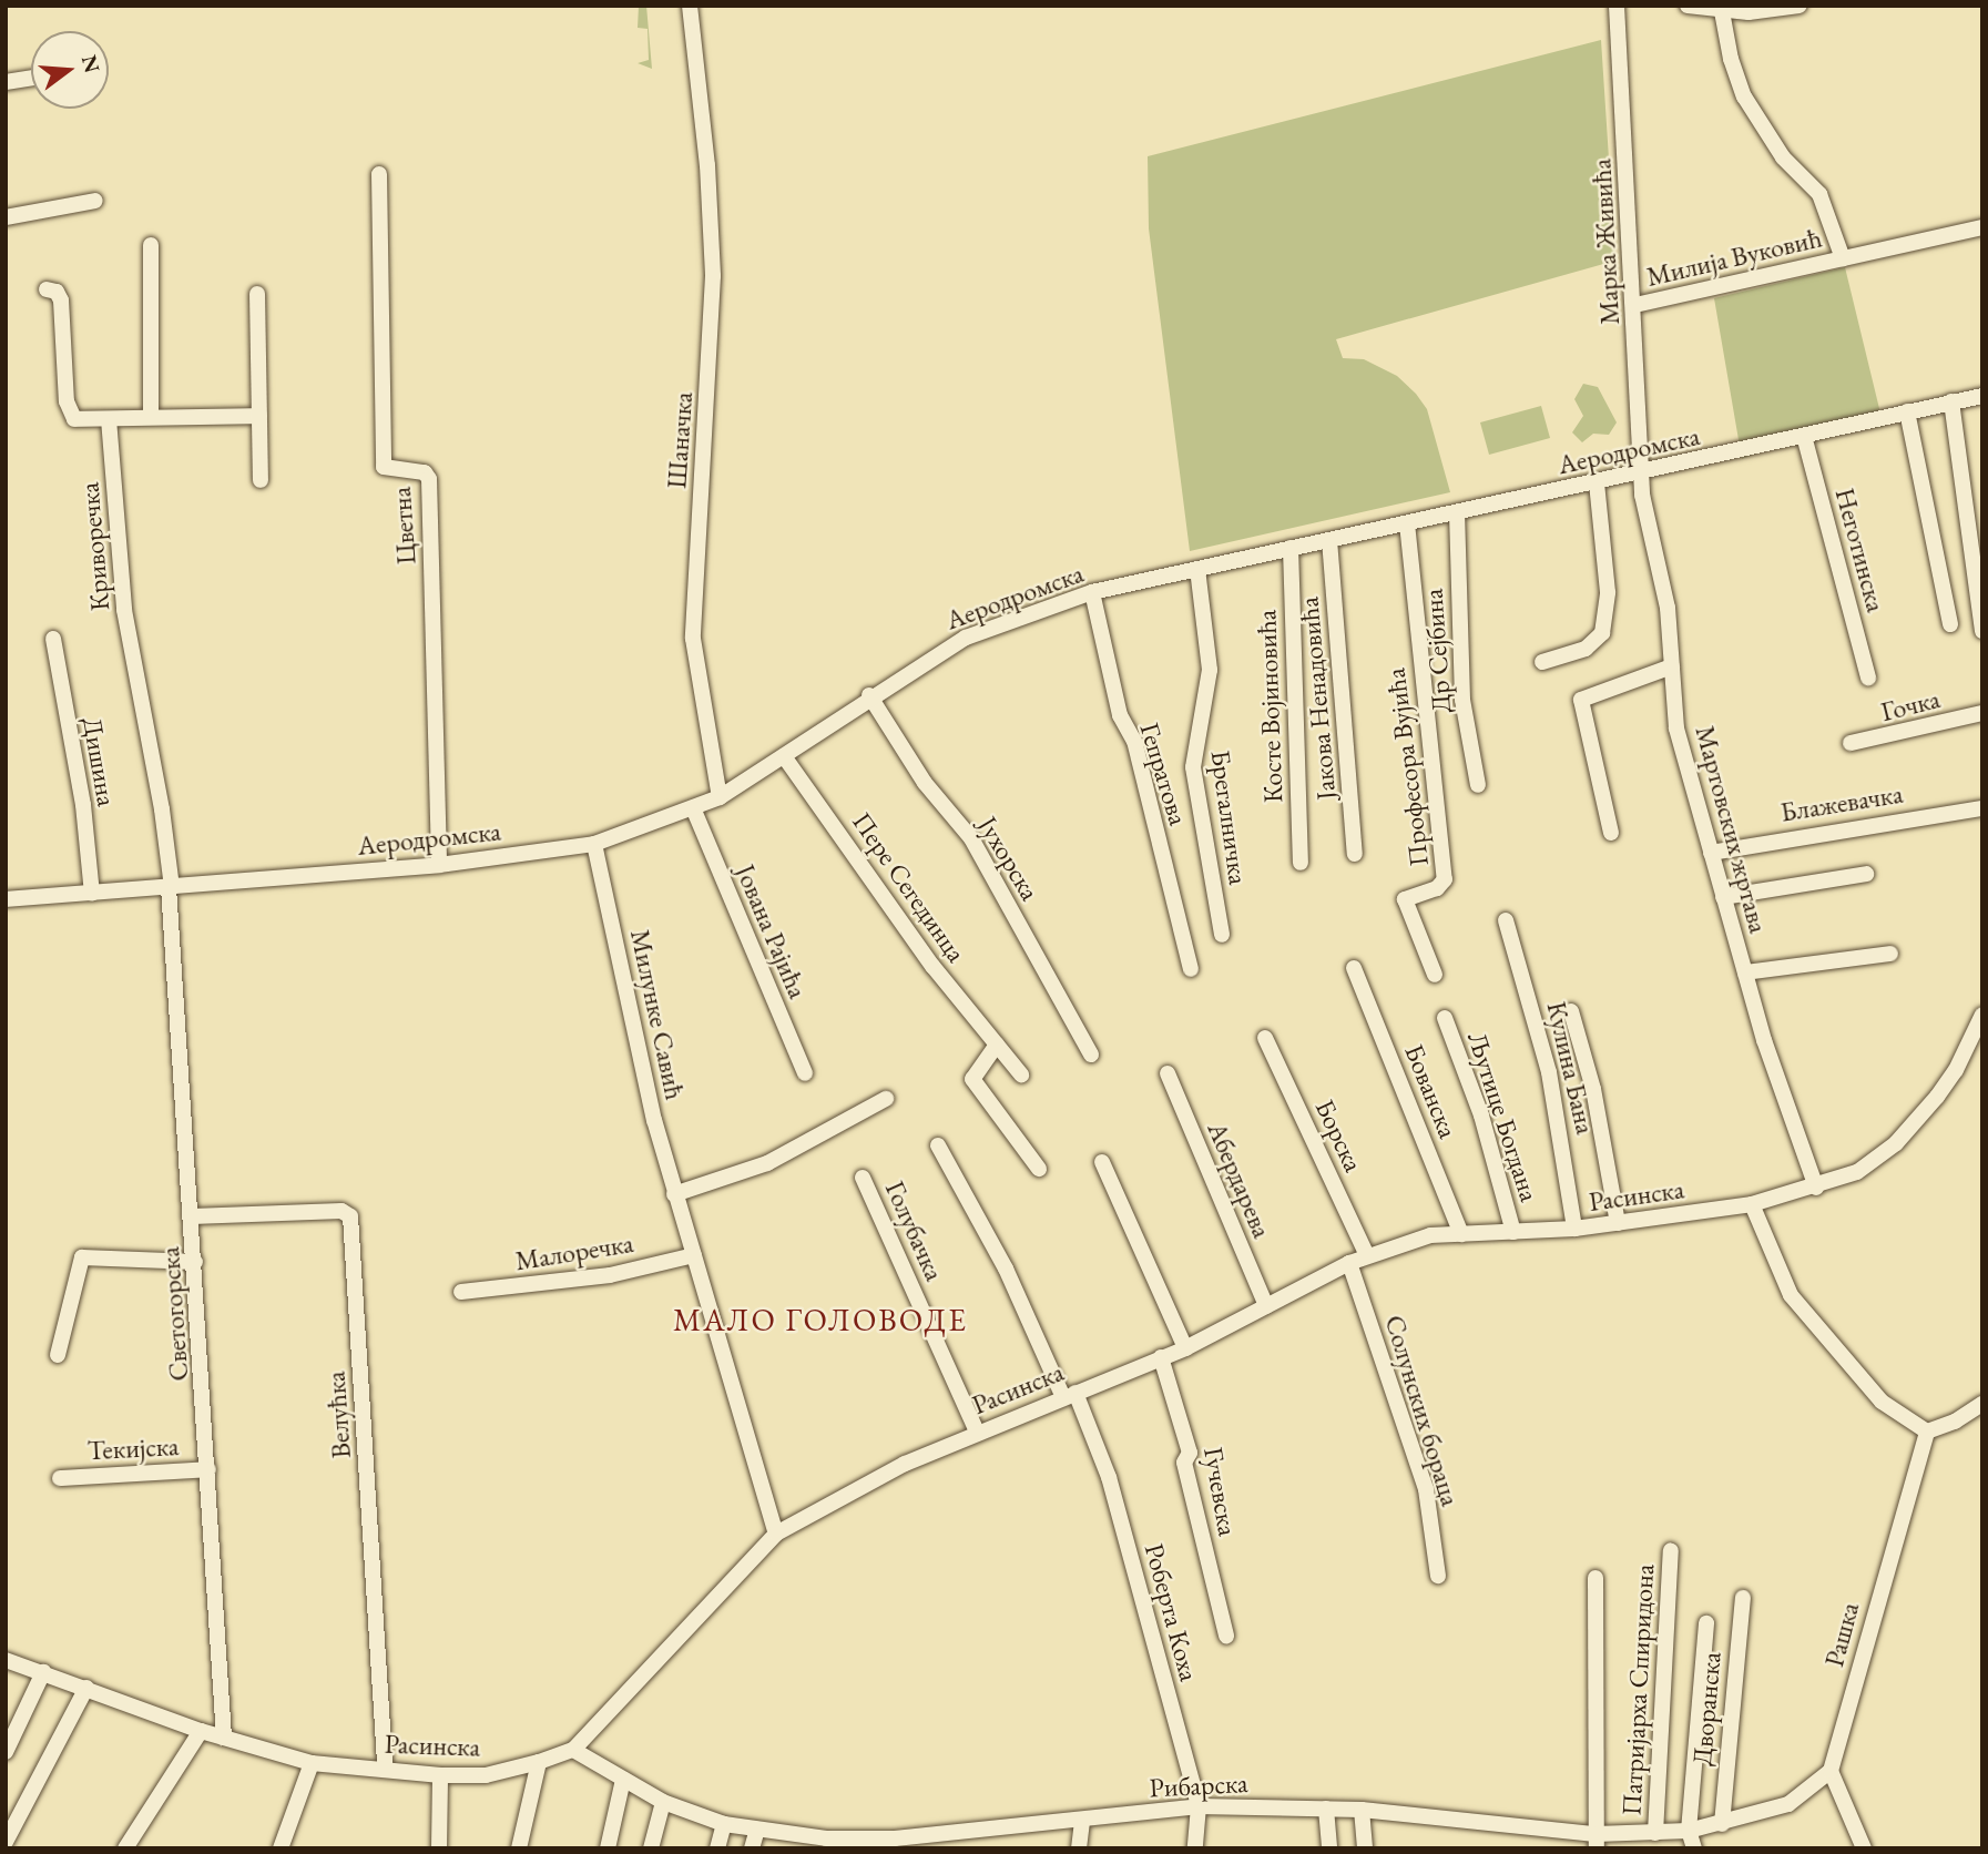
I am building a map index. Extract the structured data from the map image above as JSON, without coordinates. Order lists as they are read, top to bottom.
{
  "streets": {
    "street": [
      "Марка Живића",
      "Милија Вуковић",
      "Шаначка",
      "Аеродромска",
      "Цветна",
      "Криворечка",
      "Неготинска",
      "Др Сејбина",
      "Јакова Ненадовића",
      "Гочка",
      "Косте Војиновића",
      "Дишина",
      "Професора Вујића",
      "Гепратова",
      "Блажевачка",
      "Брегалничка",
      "Мартовских жртава",
      "Јухорска",
      "Пере Сегединца",
      "Јована Рајића",
      "Милунке Савић",
      "Кулина Бана",
      "Бованска",
      "Љутице Богдана",
      "Борска",
      "Абердарева",
      "Расинска",
      "Голубачка",
      "Малоречка",
      "Светогорска",
      "Солунских бораца",
      "Велућка",
      "Текијска",
      "Гучевска",
      "Роберта Коха",
      "Рашка",
      "Патријарха Спиридона",
      "Дворанска",
      "Рибарска"
    ]
  },
  "crossings": [
    ["Марка Живића", "Милија Вуковић"],
    ["Марка Живића", "Аеродромска"],
    ["Марка Живића", "Мартовских жртава"],
    ["Шаначка", "Аеродромска"],
    ["Аеродромска", "Цветна"],
    ["Аеродромска", "Криворечка"],
    ["Аеродромска", "Неготинска"],
    ["Аеродромска", "Др Сејбина"],
    ["Аеродромска", "Јакова Ненадовића"],
    ["Аеродромска", "Косте Војиновића"],
    ["Аеродромска", "Дишина"],
    ["Аеродромска", "Професора Вујића"],
    ["Аеродромска", "Гепратова"],
    ["Аеродромска", "Брегалничка"],
    ["Аеродромска", "Мартовских жртава"],
    ["Аеродромска", "Јухорска"],
    ["Аеродромска", "Пере Сегединца"],
    ["Аеродромска", "Јована Рајића"],
    ["Аеродромска", "Милунке Савић"],
    ["Аеродромска", "Светогорска"],
    ["Криворечка", "Светогорска"],
    ["Блажевачка", "Мартовских жртава"],
    ["Мартовских жртава", "Расинска"],
    ["Милунке Савић", "Расинска"],
    ["Милунке Савић", "Малоречка"],
    ["Кулина Бана", "Расинска"],
    ["Бованска", "Расинска"],
    ["Љутице Богдана", "Расинска"],
    ["Борска", "Расинска"],
    ["Абердарева", "Расинска"],
    ["Расинска", "Голубачка"],
    ["Расинска", "Светогорска"],
    ["Расинска", "Солунских бораца"],
    ["Расинска", "Велућка"],
    ["Расинска", "Гучевска"],
    ["Расинска", "Роберта Коха"],
    ["Расинска", "Рибарска"],
    ["Светогорска", "Велућка"],
    ["Светогорска", "Текијска"],
    ["Роберта Коха", "Рибарска"],
    ["Рашка", "Рибарска"],
    ["Патријарха Спиридона", "Рибарска"],
    ["Дворанска", "Рибарска"]
  ],
  "districts": ["МАЛО ГОЛОВОДЕ"],
  "north": "right"
}
